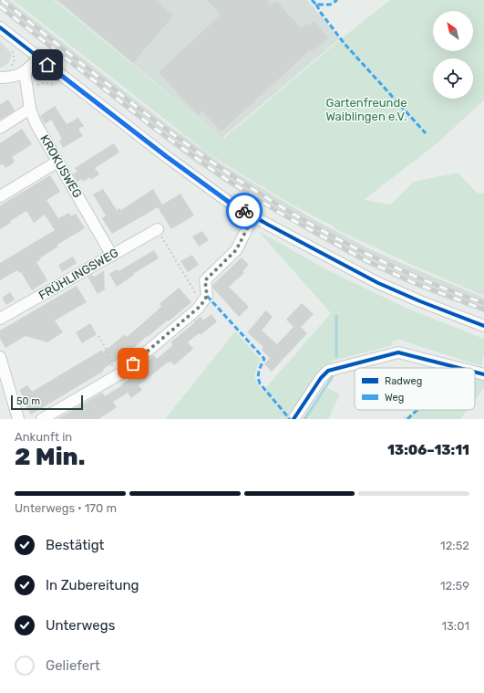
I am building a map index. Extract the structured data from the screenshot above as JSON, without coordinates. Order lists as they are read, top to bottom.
{
  "streets": {
    "street": ["KROKUSWEG", "FRÜHLINGSWEG"]
  },
  "crossings": [
    ["KROKUSWEG", "FRÜHLINGSWEG"]
  ],
  "parks": ["Gartenfreunde Waiblingen e.V."],
  "legend": ["Radweg", "Weg"],
  "scale_bar": "50 m",
  "north": "top left",
  "page": {
    "scale": "50 m",
    "heading": ["2 Min.", "Ankunft in", "13:06–13:11"],
    "bar": "Unterwegs · 170 m",
    "list": [
      ["Bestätigt", "12:52"],
      ["In Zubereitung", "12:59"],
      ["Unterwegs", "13:01"],
      "Geliefert"
    ]
  }
}
